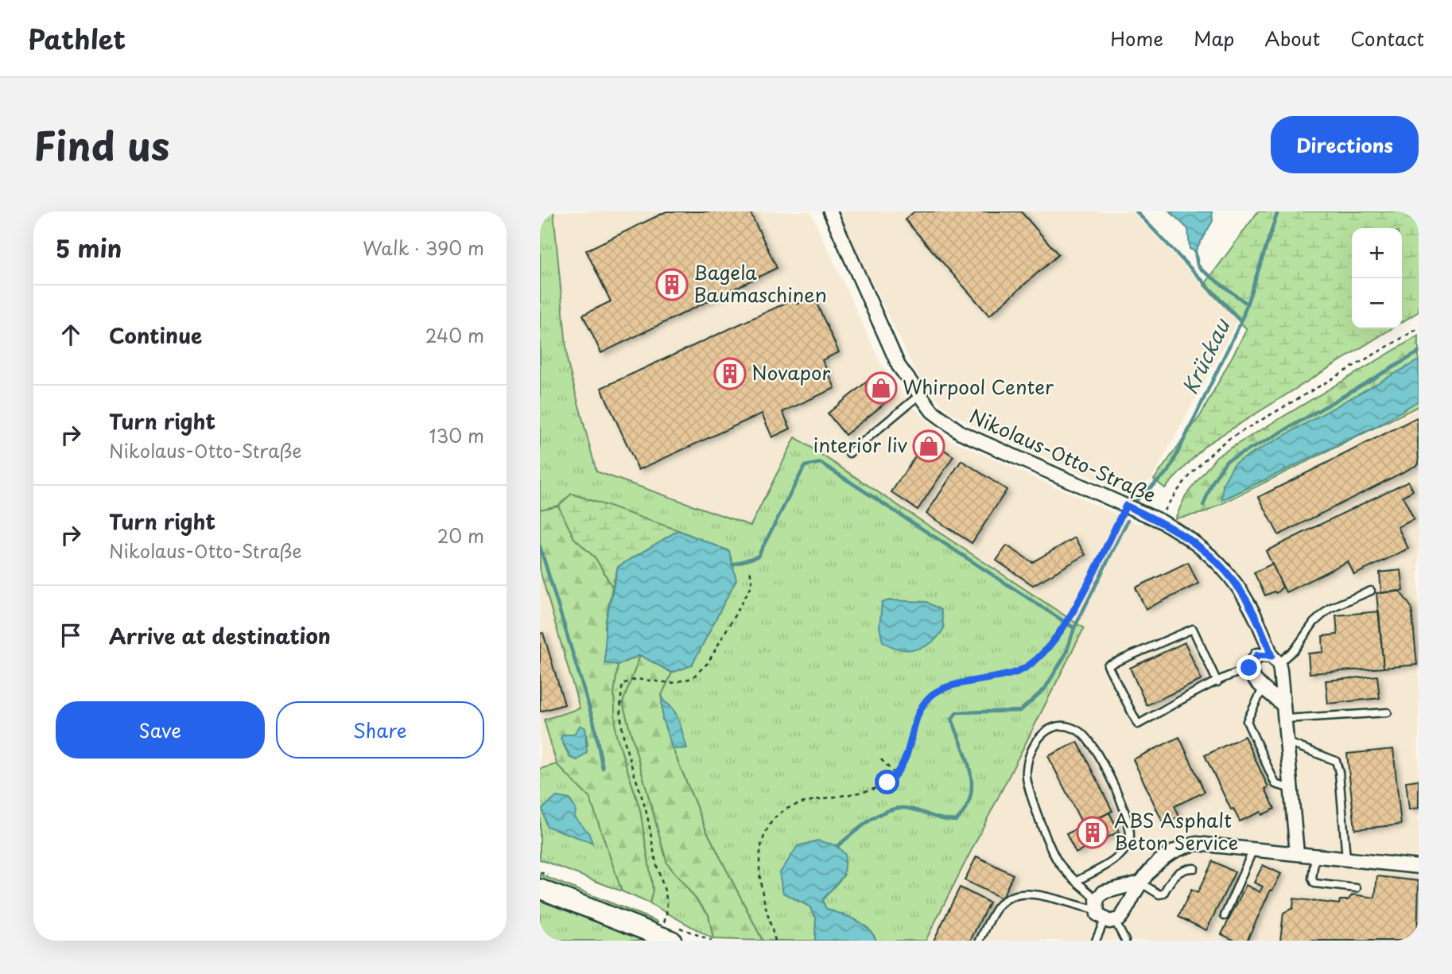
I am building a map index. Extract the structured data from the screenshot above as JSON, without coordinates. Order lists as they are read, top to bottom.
{
  "streets": {
    "street": ["Nikolaus-Otto-Straße"]
  },
  "water": ["Krückau"],
  "places": {
    "building": ["Bagela Baumaschinen", "Novapor", "ABS Asphalt Beton Service"],
    "shop": ["Whirpool Center", "interior liv"]
  },
  "page": {
    "header": "Pathlet",
    "nav": [
      "Home",
      "Map",
      "About",
      "Contact"
    ],
    "title": "Find us",
    "buttons": [
      "Directions",
      ["Save", "Share"]
    ],
    "heading": ["5 min", "Walk · 390 m"],
    "map_buttons": ["+", "−"],
    "list": [
      ["Continue", "240 m"],
      ["Turn right", "Nikolaus-Otto-Straße", "130 m"],
      ["Turn right", "Nikolaus-Otto-Straße", "20 m"],
      "Arrive at destination"
    ]
  }
}
